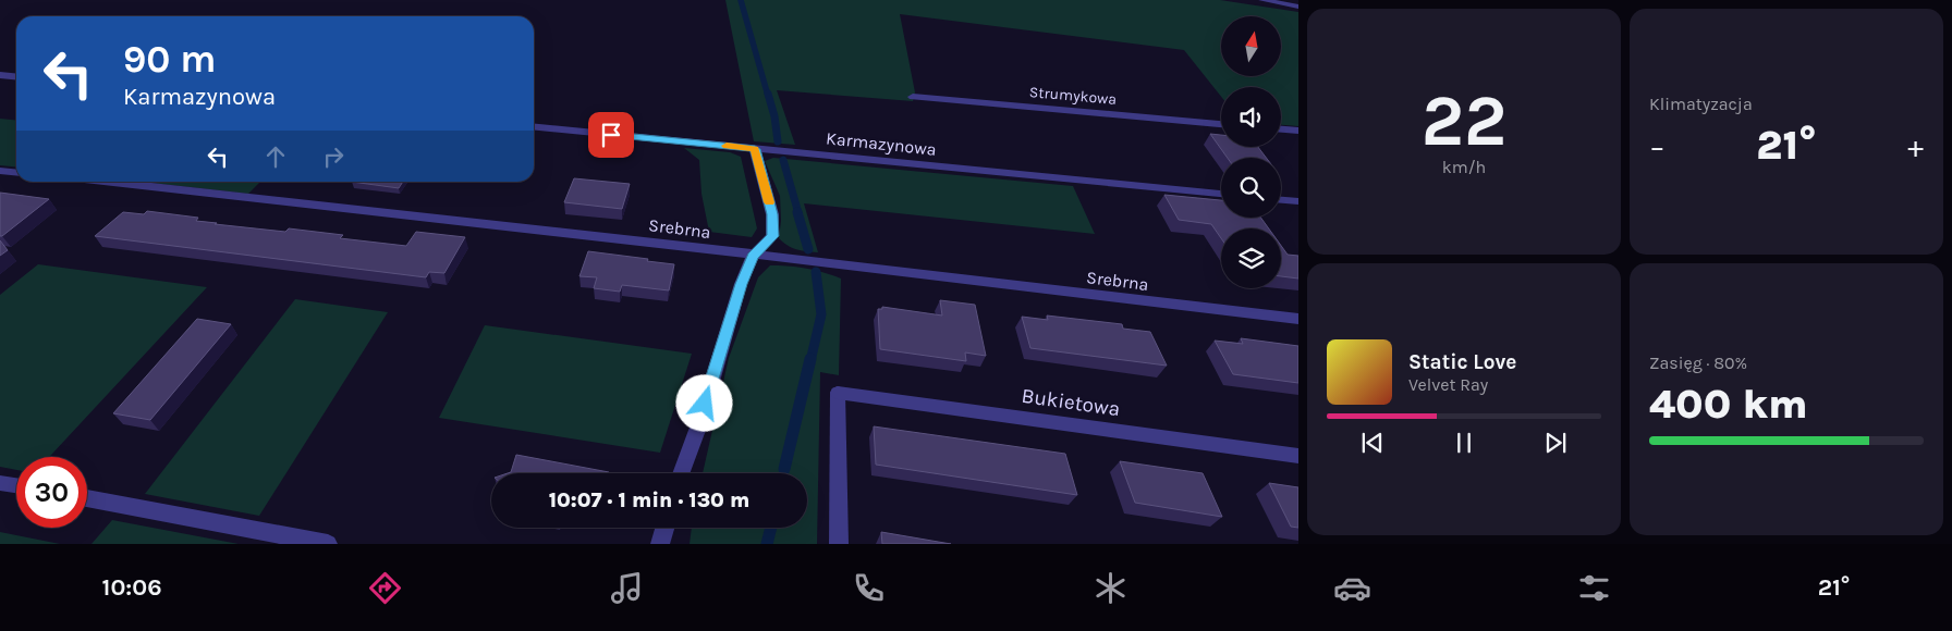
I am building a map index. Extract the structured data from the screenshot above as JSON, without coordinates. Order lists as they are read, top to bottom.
{
  "streets": {
    "street": [
      "Strumykowa",
      "Karmazynowa",
      "Srebrna",
      "Bukietowa"
    ]
  },
  "north": "top",
  "page": {
    "tile": [
      ["22", "km/h"],
      "Klimatyzacja",
      ["Zasięg · 80%", "400 km"]
    ],
    "turn": ["90 m", "Karmazynowa"],
    "heat": ["−", "21°", "+"],
    "song": ["Static Love", "Velvet Ray"],
    "limit": "30",
    "trip": "10:07 · 1 min · 130 m",
    "tabs": ["10:06", "21°"]
  }
}
